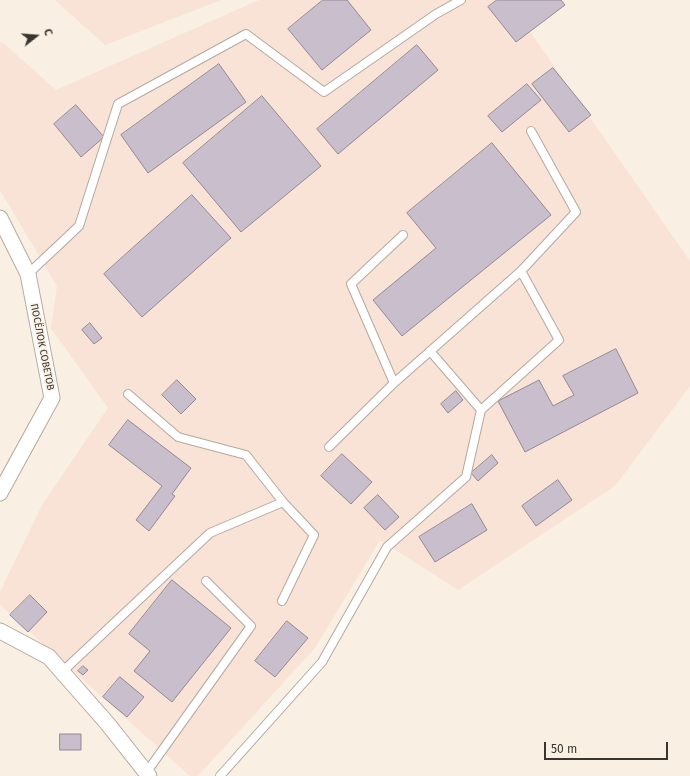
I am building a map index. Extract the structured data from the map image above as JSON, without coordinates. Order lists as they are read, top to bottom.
{
  "streets": {
    "street": ["ПОСЁЛОК СОВЕТОВ"]
  },
  "scale_bar": "50 m",
  "north": "right"
}
